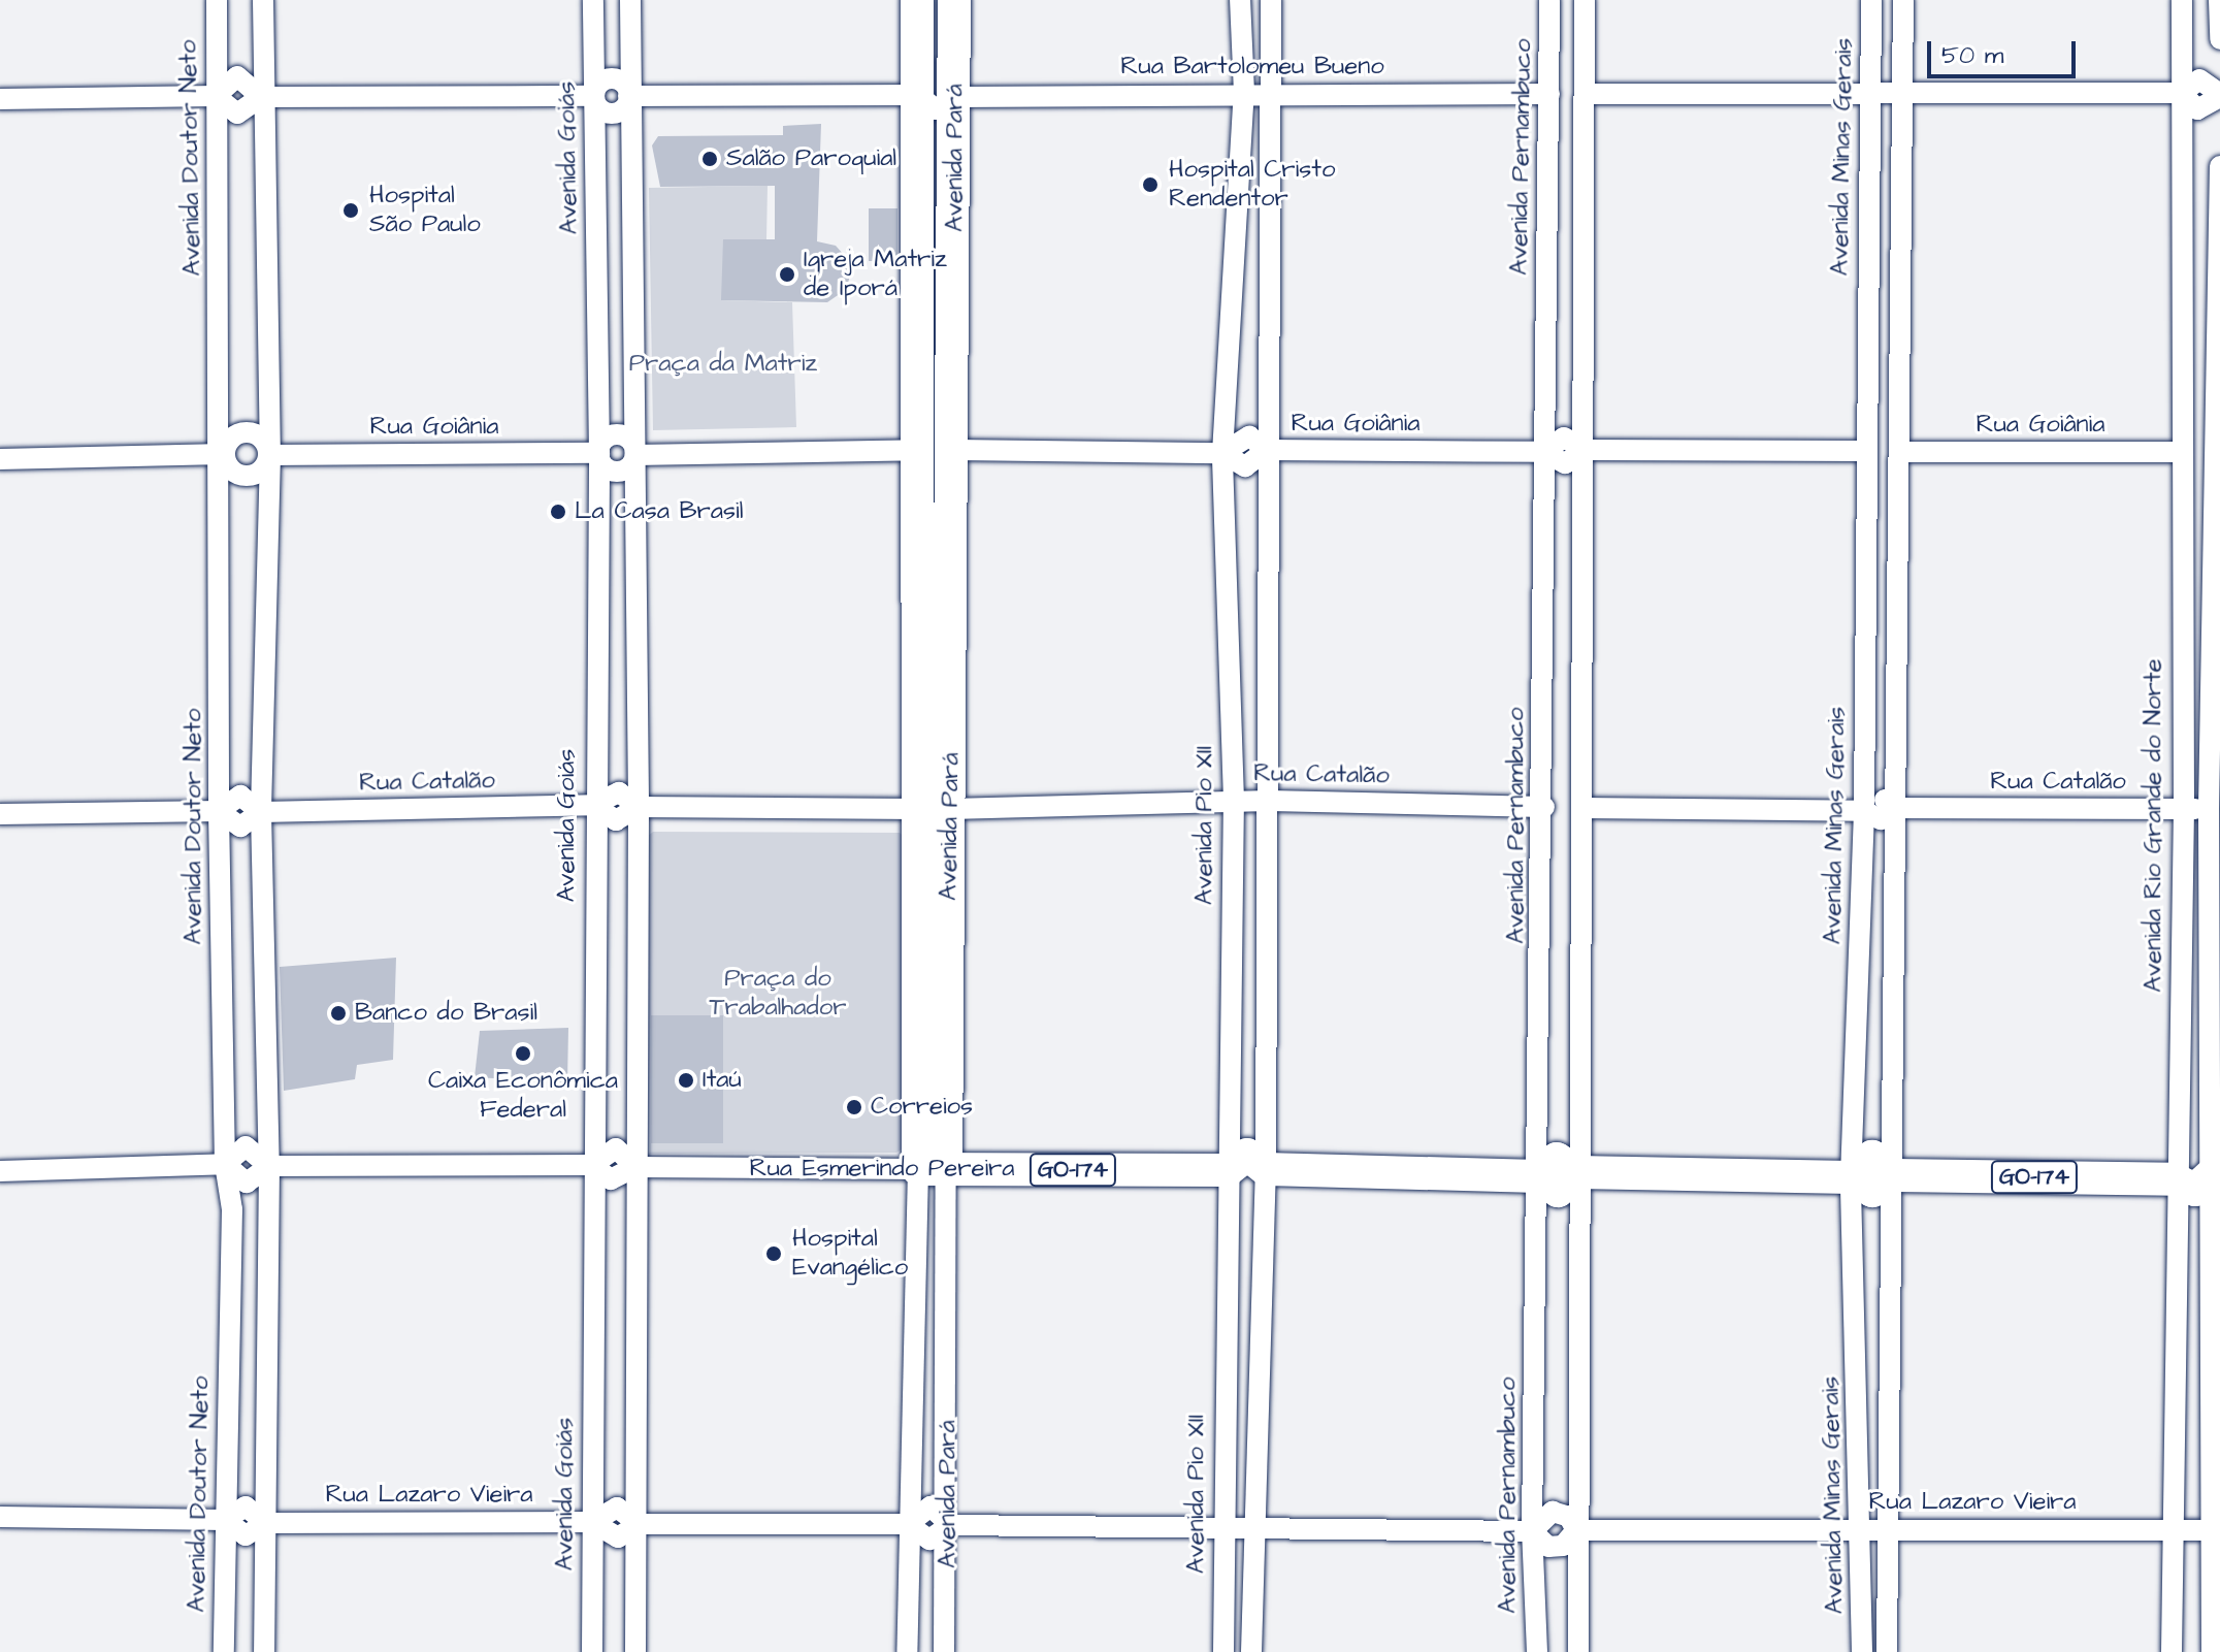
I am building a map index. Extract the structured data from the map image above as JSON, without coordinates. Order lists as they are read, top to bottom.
{
  "streets": {
    "main road": ["Avenida Pará", "Rua Esmerindo Pereira", "GO-174"],
    "street": [
      "Rua Bartolomeu Bueno",
      "Avenida Pernambuco",
      "Avenida Minas Gerais",
      "Avenida Doutor Neto",
      "Avenida Goiás",
      "Rua Goiânia",
      "Rua Catalão",
      "Avenida Pio XII",
      "Avenida Rio Grande do Norte",
      "Rua Lazaro Vieira"
    ]
  },
  "crossings": [
    ["Rua Bartolomeu Bueno", "Avenida Pernambuco"],
    ["Rua Bartolomeu Bueno", "Avenida Minas Gerais"],
    ["Rua Bartolomeu Bueno", "Avenida Doutor Neto"],
    ["Rua Bartolomeu Bueno", "Avenida Goiás"],
    ["Rua Bartolomeu Bueno", "Avenida Pará"],
    ["Rua Bartolomeu Bueno", "Avenida Pio XII"],
    ["Rua Bartolomeu Bueno", "Avenida Rio Grande do Norte"],
    ["Avenida Pernambuco", "Rua Goiânia"],
    ["Avenida Pernambuco", "Rua Catalão"],
    ["Avenida Pernambuco", "Rua Esmerindo Pereira"],
    ["Avenida Pernambuco", "Rua Lazaro Vieira"],
    ["Avenida Minas Gerais", "Rua Goiânia"],
    ["Avenida Minas Gerais", "Rua Catalão"],
    ["Avenida Minas Gerais", "Rua Esmerindo Pereira"],
    ["Avenida Minas Gerais", "Rua Lazaro Vieira"],
    ["Avenida Doutor Neto", "Rua Goiânia"],
    ["Avenida Doutor Neto", "Rua Catalão"],
    ["Avenida Doutor Neto", "Rua Esmerindo Pereira"],
    ["Avenida Doutor Neto", "Rua Lazaro Vieira"],
    ["Avenida Goiás", "Rua Goiânia"],
    ["Avenida Goiás", "Rua Catalão"],
    ["Avenida Goiás", "Rua Esmerindo Pereira"],
    ["Avenida Goiás", "Rua Lazaro Vieira"],
    ["Avenida Pará", "Rua Goiânia"],
    ["Avenida Pará", "Rua Catalão"],
    ["Avenida Pará", "Rua Esmerindo Pereira"],
    ["Avenida Pará", "Rua Lazaro Vieira"],
    ["Rua Goiânia", "Avenida Pio XII"],
    ["Rua Goiânia", "Avenida Rio Grande do Norte"],
    ["Rua Catalão", "Avenida Pio XII"],
    ["Rua Catalão", "Avenida Rio Grande do Norte"],
    ["Avenida Pio XII", "Rua Esmerindo Pereira"],
    ["Avenida Pio XII", "Rua Lazaro Vieira"],
    ["Avenida Rio Grande do Norte", "Rua Esmerindo Pereira"],
    ["Avenida Rio Grande do Norte", "Rua Lazaro Vieira"]
  ],
  "parks": ["Praça da Matriz", "Praça do Trabalhador"],
  "places": [
    "Salão Paroquial",
    "Hospital Cristo Rendentor",
    "Hospital São Paulo",
    "Igreja Matriz de Iporá",
    "La Casa Brasil",
    "Banco do Brasil",
    "Caixa Econômica Federal",
    "Itaú",
    "Correios",
    "Hospital Evangélico"
  ],
  "scale_bar": "50 m"
}
